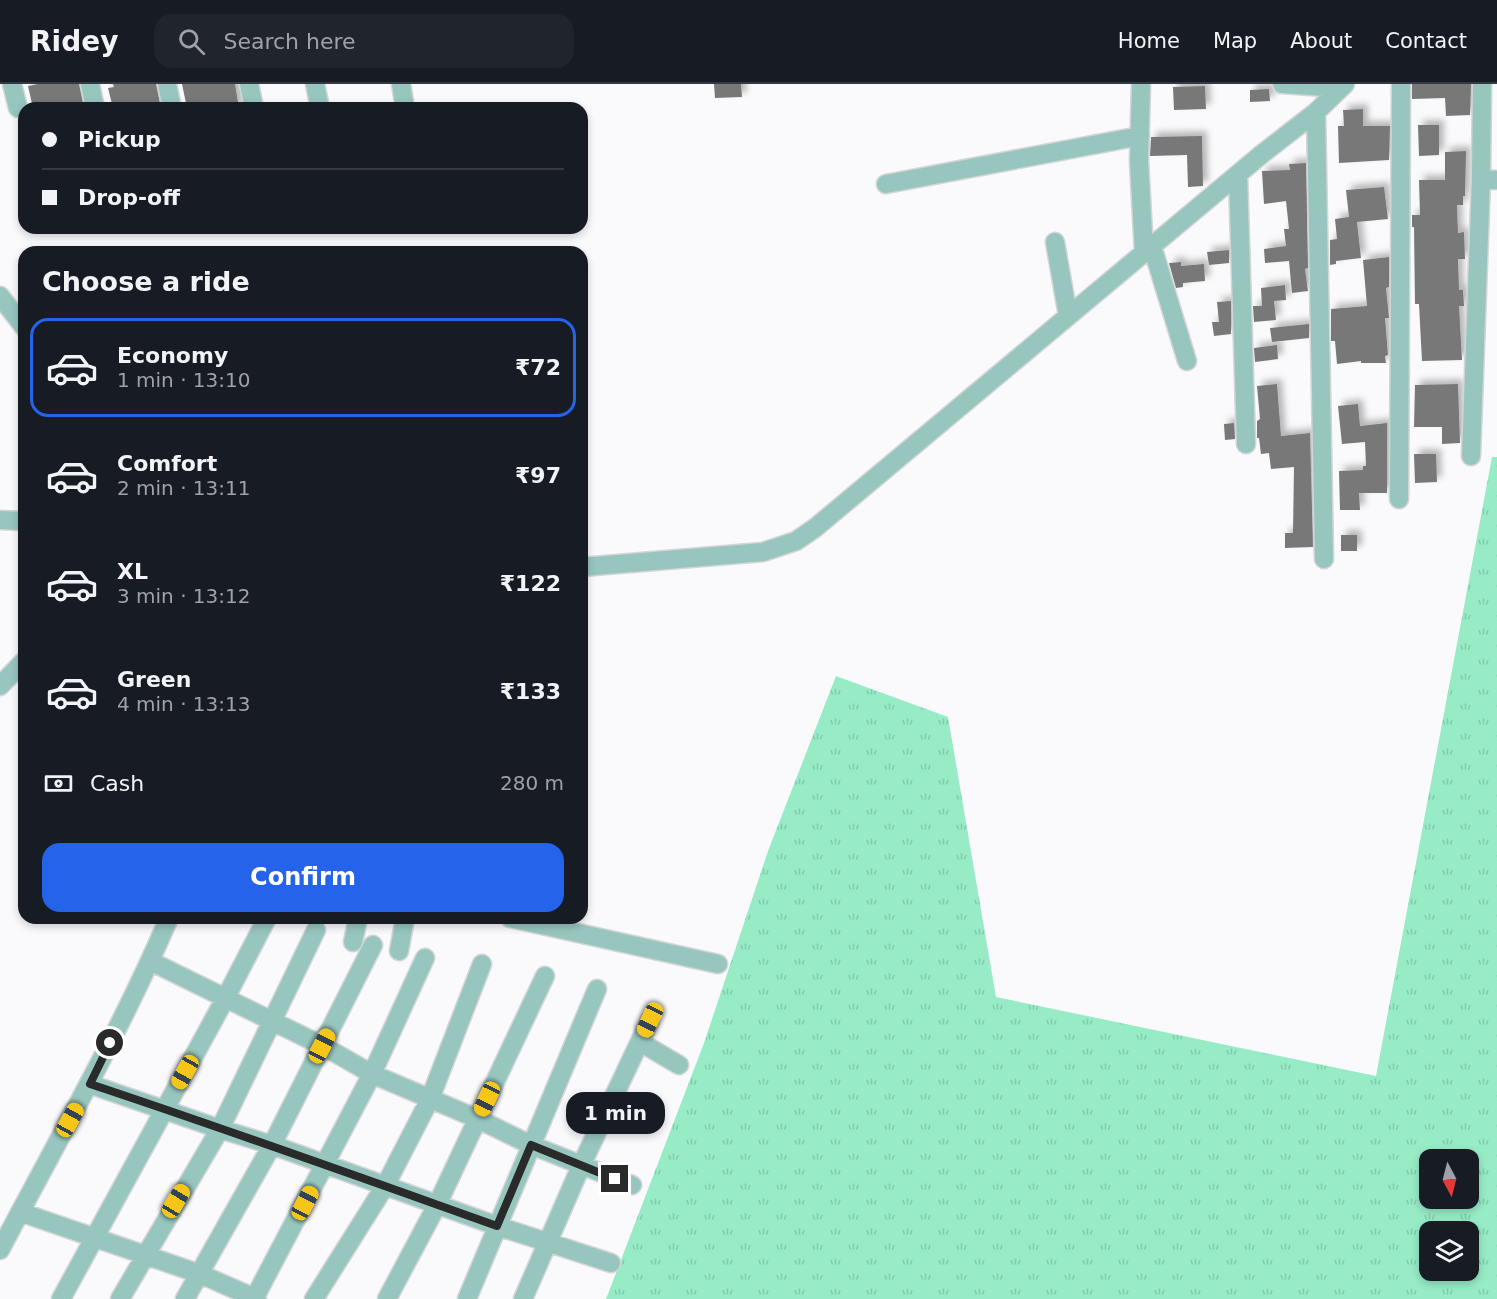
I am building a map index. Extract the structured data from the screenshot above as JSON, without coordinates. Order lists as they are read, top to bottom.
{
  "north": "bottom",
  "page": {
    "header": "Ridey",
    "search": "Search here",
    "nav": [
      "Home",
      "Map",
      "About",
      "Contact"
    ],
    "banner": ["Pickup", "Drop-off"],
    "heading": "Choose a ride",
    "list": [
      {
        "name": "Economy",
        "note": "1 min · 13:10",
        "value": "₹72"
      },
      {
        "name": "Comfort",
        "note": "2 min · 13:11",
        "value": "₹97"
      },
      {
        "name": "XL",
        "note": "3 min · 13:12",
        "value": "₹122"
      },
      {
        "name": "Green",
        "note": "4 min · 13:13",
        "value": "₹133"
      }
    ],
    "pay": ["Cash", "280 m"],
    "buttons": "Confirm",
    "bubble": "1 min"
  }
}
